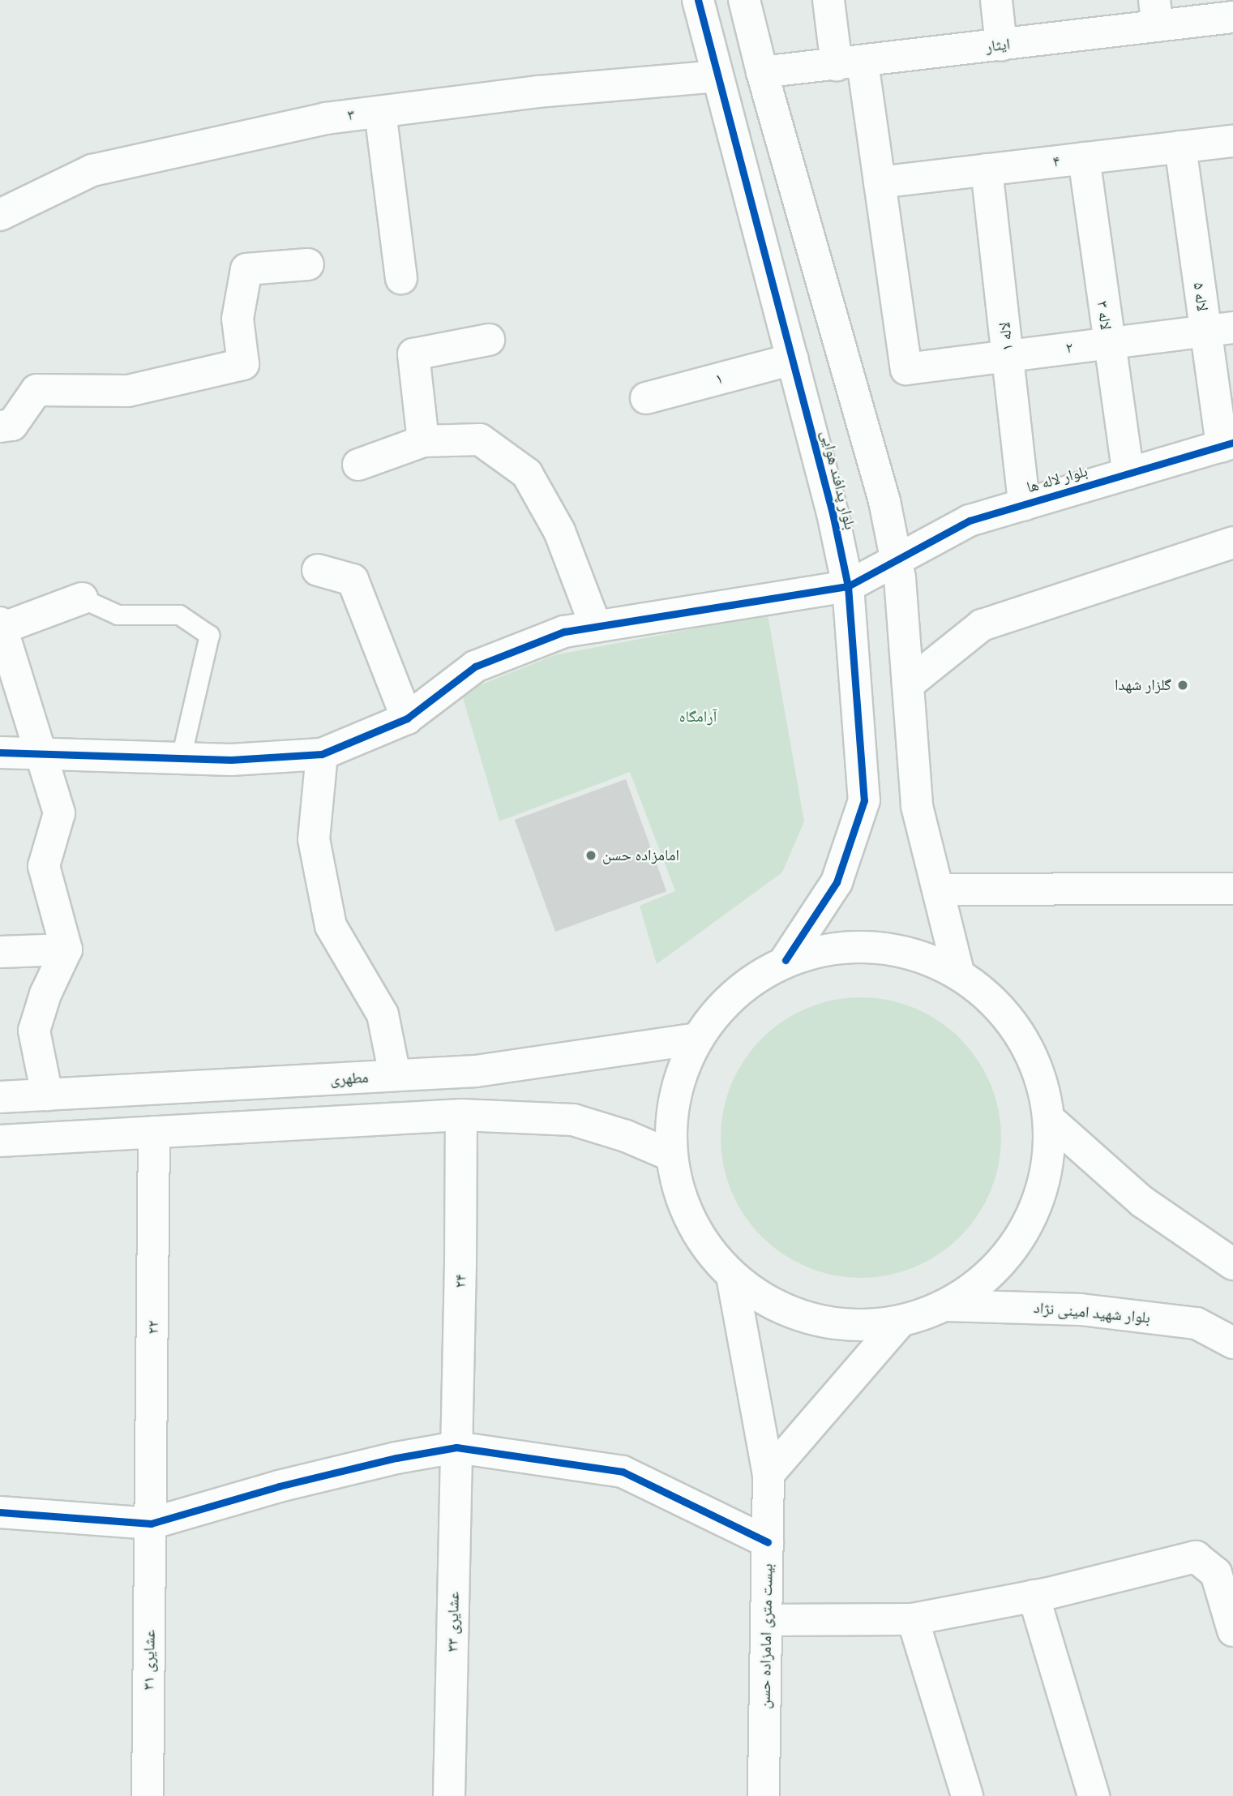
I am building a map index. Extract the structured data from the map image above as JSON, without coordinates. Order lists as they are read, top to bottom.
{
  "streets": {
    "street": [
      "ایثار",
      "۳",
      "۴",
      "لاله ۵",
      "لاله ۳",
      "لاله ۱",
      "۲",
      "۱",
      "بلوار لاله ها",
      "بلوار پدافند هوایی",
      "مطهری",
      "۲۴",
      "بلوار شهید امینی نژاد",
      "۲۲",
      "عشایری ۳۳",
      "بیست متری امامزاده حسن",
      "عشایری ۳۱"
    ]
  },
  "crossings": [
    ["۳", "بلوار پدافند هوایی"],
    ["۴", "لاله ۵"],
    ["۴", "لاله ۳"],
    ["۴", "لاله ۱"],
    ["۴", "۲"],
    ["لاله ۵", "۲"],
    ["لاله ۵", "بلوار لاله ها"],
    ["لاله ۳", "۲"],
    ["لاله ۳", "بلوار لاله ها"],
    ["لاله ۱", "۲"],
    ["لاله ۱", "بلوار لاله ها"],
    ["۱", "بلوار پدافند هوایی"],
    ["بلوار لاله ها", "بلوار پدافند هوایی"],
    ["۲۴", "عشایری ۳۳"],
    ["۲۲", "عشایری ۳۱"]
  ],
  "parks": ["آرامگاه"],
  "places": ["گلزار شهدا", "امامزاده حسن"]
}
